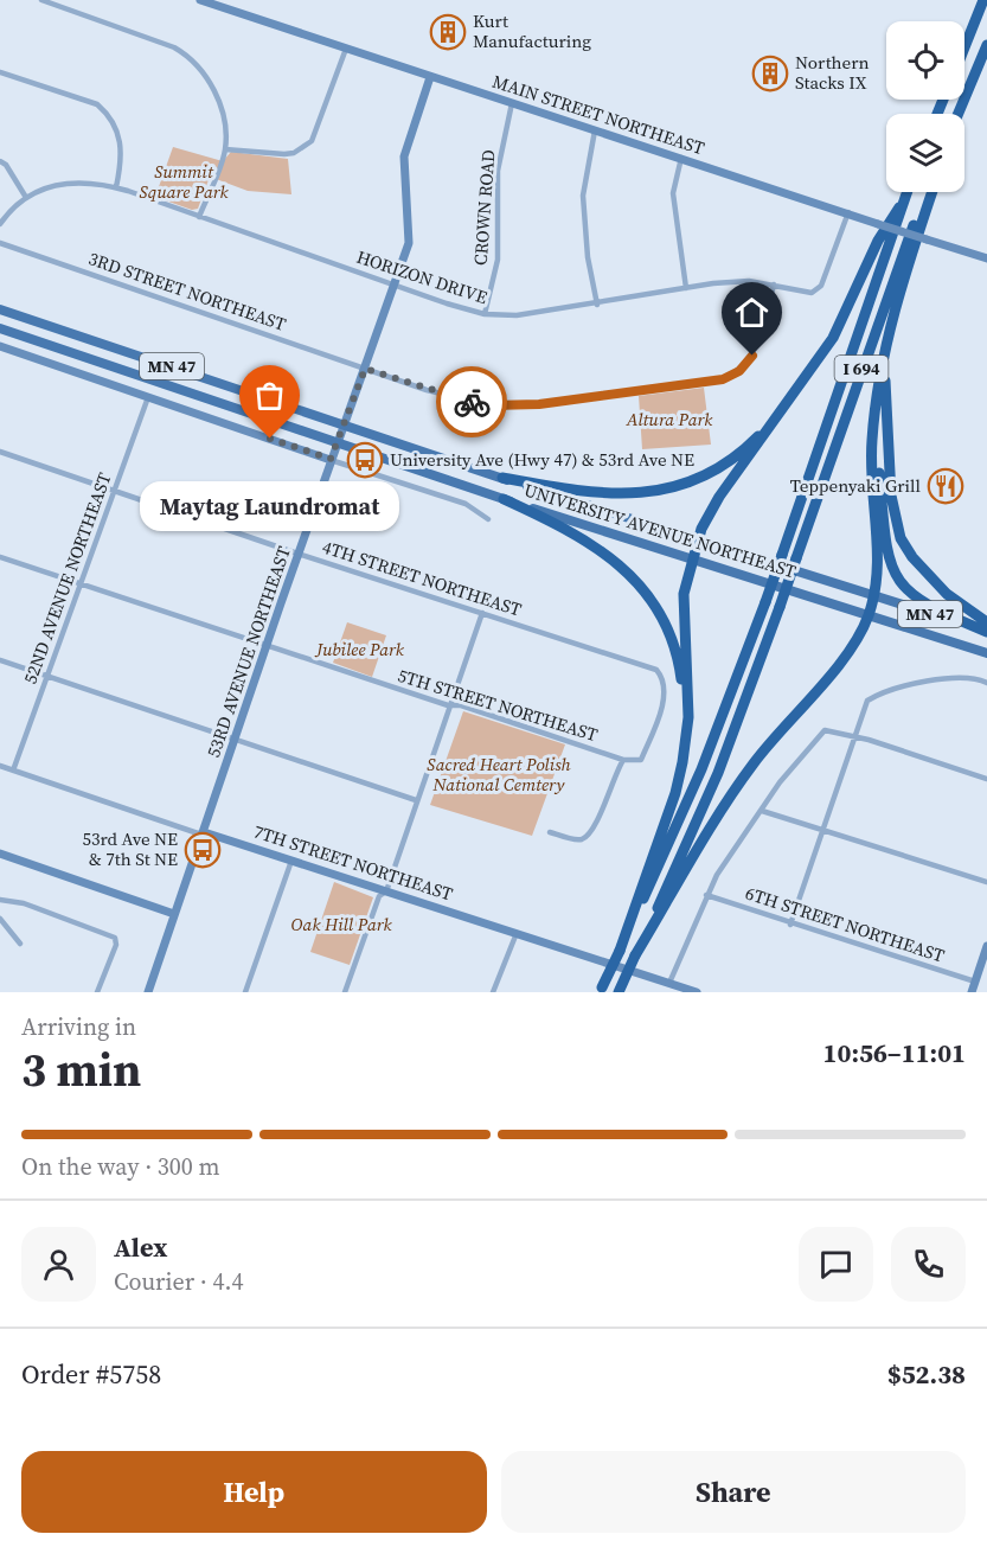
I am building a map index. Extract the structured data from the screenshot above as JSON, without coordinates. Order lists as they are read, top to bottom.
{
  "streets": {
    "highway": ["I 694"],
    "main road": ["MN 47", "UNIVERSITY AVENUE NORTHEAST"],
    "street": [
      "MAIN STREET NORTHEAST",
      "CROWN ROAD",
      "HORIZON DRIVE",
      "3RD STREET NORTHEAST",
      "52ND AVENUE NORTHEAST",
      "4TH STREET NORTHEAST",
      "53RD AVENUE NORTHEAST",
      "5TH STREET NORTHEAST",
      "7TH STREET NORTHEAST",
      "6TH STREET NORTHEAST"
    ]
  },
  "crossings": [
    ["MAIN STREET NORTHEAST", "CROWN ROAD"],
    ["MAIN STREET NORTHEAST", "HORIZON DRIVE"],
    ["MAIN STREET NORTHEAST", "53RD AVENUE NORTHEAST"],
    ["CROWN ROAD", "HORIZON DRIVE"],
    ["HORIZON DRIVE", "3RD STREET NORTHEAST"],
    ["HORIZON DRIVE", "53RD AVENUE NORTHEAST"],
    ["3RD STREET NORTHEAST", "53RD AVENUE NORTHEAST"],
    ["UNIVERSITY AVENUE NORTHEAST", "53RD AVENUE NORTHEAST"],
    ["52ND AVENUE NORTHEAST", "4TH STREET NORTHEAST"],
    ["52ND AVENUE NORTHEAST", "5TH STREET NORTHEAST"],
    ["52ND AVENUE NORTHEAST", "7TH STREET NORTHEAST"],
    ["4TH STREET NORTHEAST", "53RD AVENUE NORTHEAST"],
    ["4TH STREET NORTHEAST", "5TH STREET NORTHEAST"],
    ["53RD AVENUE NORTHEAST", "5TH STREET NORTHEAST"],
    ["53RD AVENUE NORTHEAST", "7TH STREET NORTHEAST"]
  ],
  "parks": [
    "Summit Square Park",
    "Altura Park",
    "Jubilee Park",
    "Sacred Heart Polish National Cemtery",
    "Oak Hill Park"
  ],
  "places": {
    "building": ["Kurt Manufacturing", "Northern Stacks IX"],
    "other": ["Maytag Laundromat"],
    "bus stop": ["University Ave (Hwy 47) & 53rd Ave NE", "53rd Ave NE & 7th St NE"],
    "restaurant": ["Teppenyaki Grill"]
  },
  "page": {
    "bubble": "Maytag Laundromat",
    "heading": ["3 min", "Arriving in", "10:56–11:01"],
    "panel": [
      "Alex",
      "Courier · 4.4",
      "Order #5758",
      "$52.38"
    ],
    "bar": "On the way · 300 m",
    "buttons": ["Help", "Share"]
  }
}
